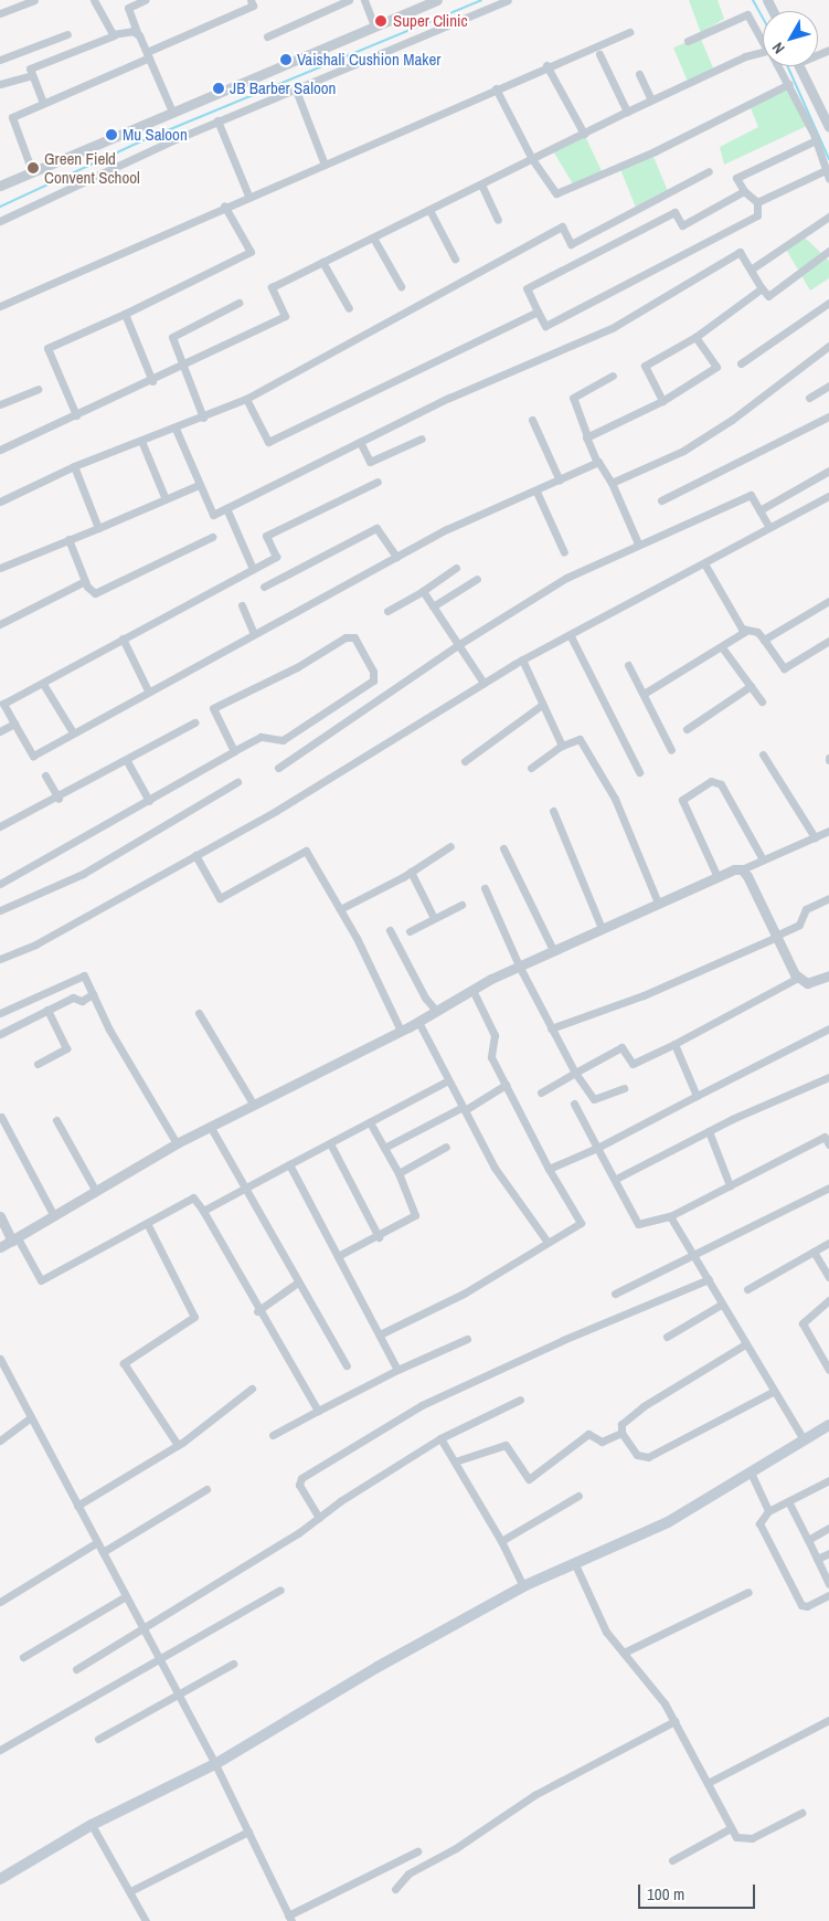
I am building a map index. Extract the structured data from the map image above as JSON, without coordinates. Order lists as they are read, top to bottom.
{
  "places": [
    "Super Clinic",
    "Vaishali Cushion Maker",
    "JB Barber Saloon",
    "Mu Saloon",
    "Green Field Convent School"
  ],
  "scale_bar": "100 m",
  "north": "bottom left"
}
